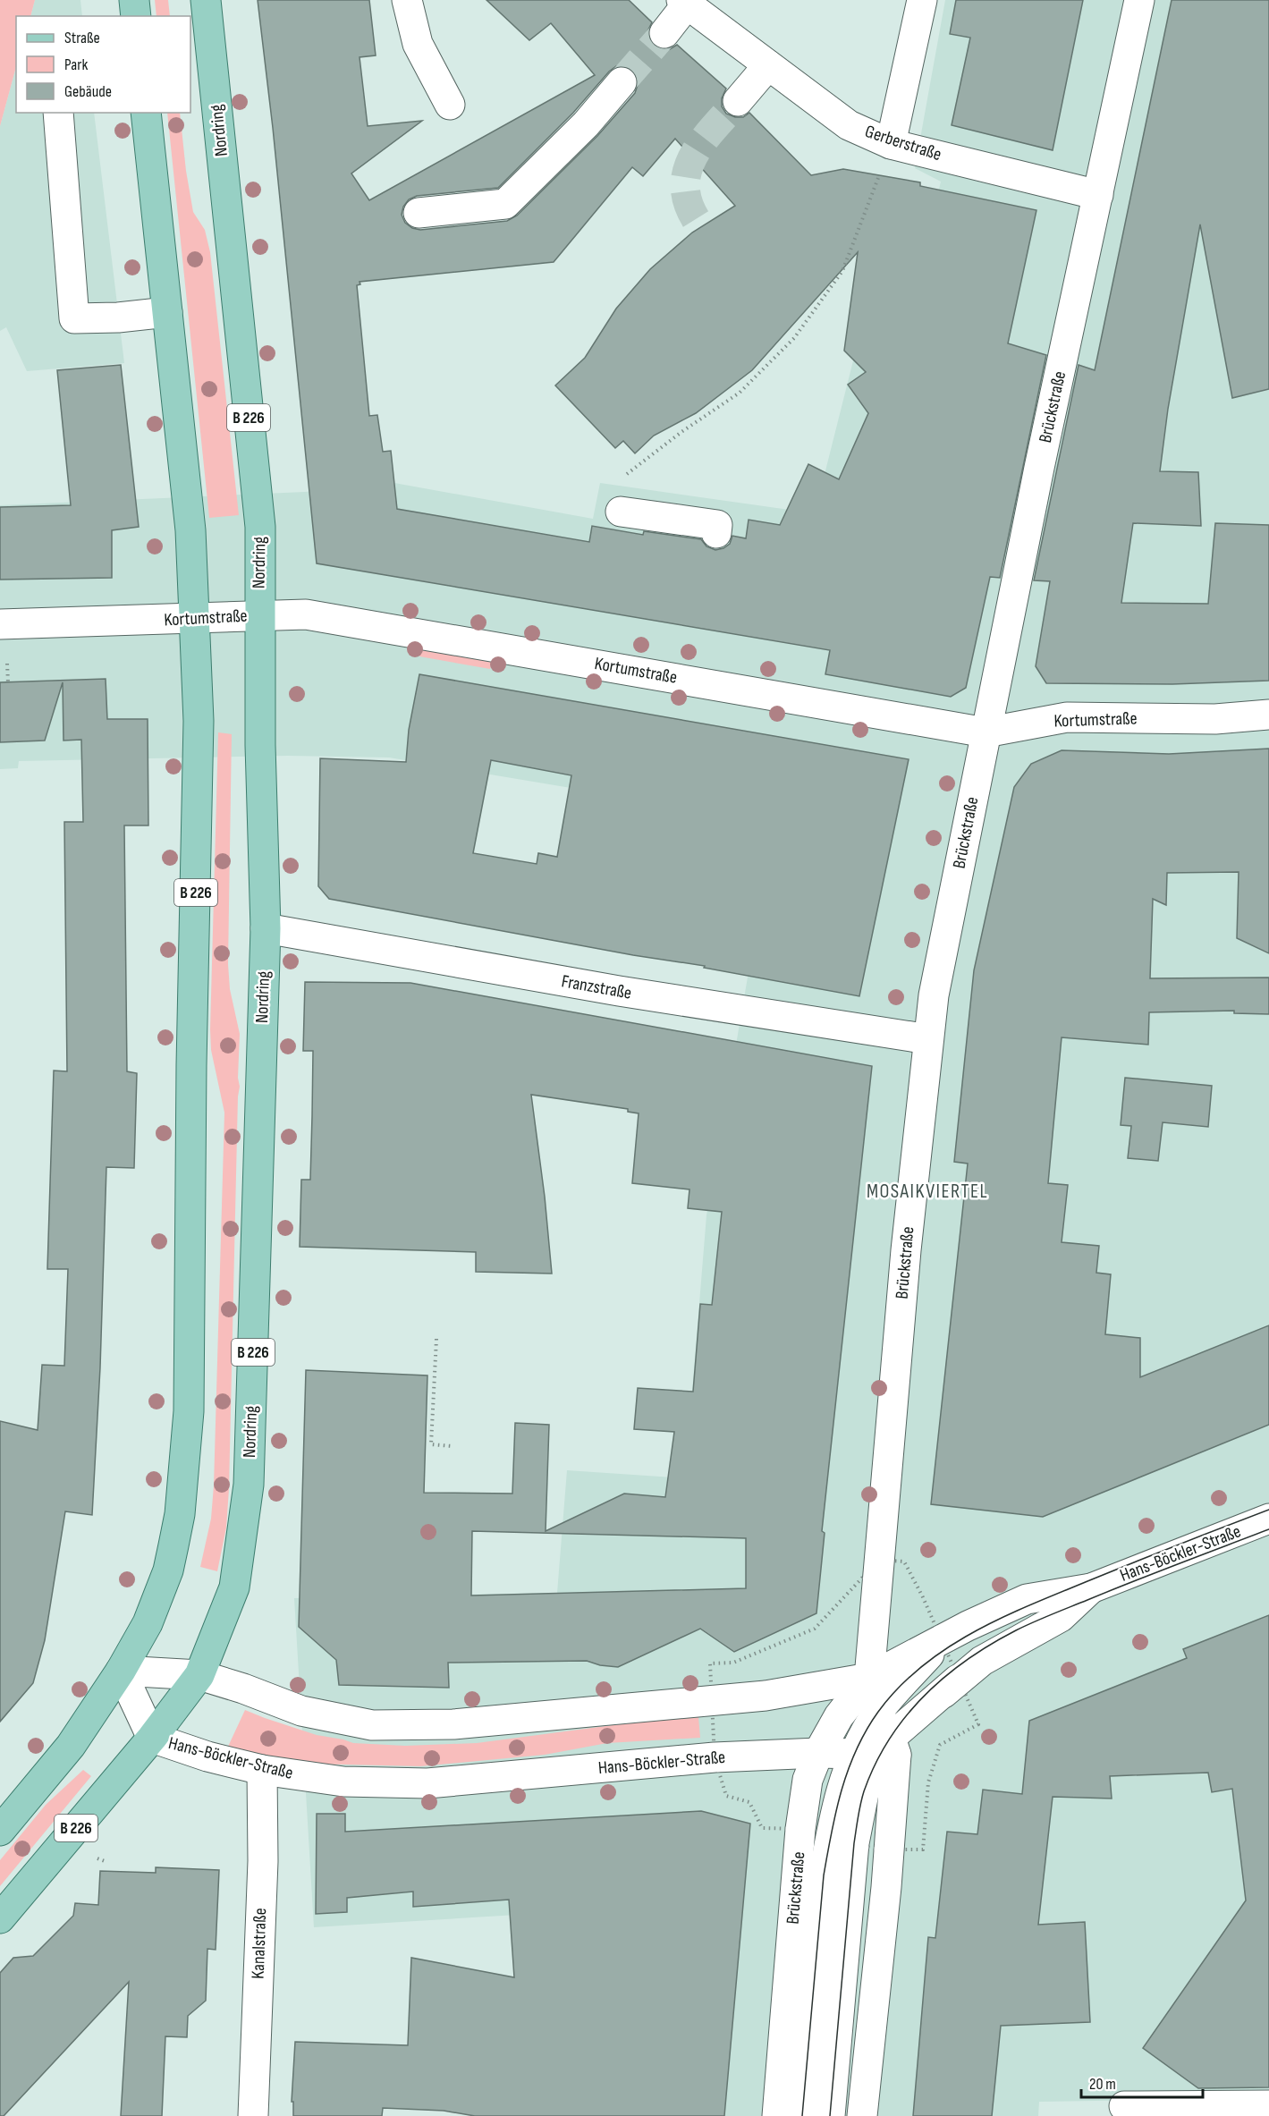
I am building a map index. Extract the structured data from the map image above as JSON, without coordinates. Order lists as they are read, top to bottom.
{
  "streets": {
    "main road": ["Nordring", "B 226"],
    "street": [
      "Gerberstraße",
      "Brückstraße",
      "Kortumstraße",
      "Franzstraße",
      "Hans-Böckler-Straße",
      "Kanalstraße"
    ]
  },
  "crossings": [
    ["Nordring", "Kortumstraße"],
    ["Nordring", "Franzstraße"],
    ["Nordring", "Hans-Böckler-Straße"],
    ["Gerberstraße", "Brückstraße"],
    ["Brückstraße", "Kortumstraße"],
    ["Brückstraße", "Franzstraße"],
    ["Brückstraße", "Hans-Böckler-Straße"],
    ["B 226", "Kortumstraße"],
    ["B 226", "Hans-Böckler-Straße"],
    ["Hans-Böckler-Straße", "Kanalstraße"]
  ],
  "districts": ["MOSAIKVIERTEL"],
  "legend": ["Straße", "Park", "Gebäude"],
  "scale_bar": "20 m"
}
